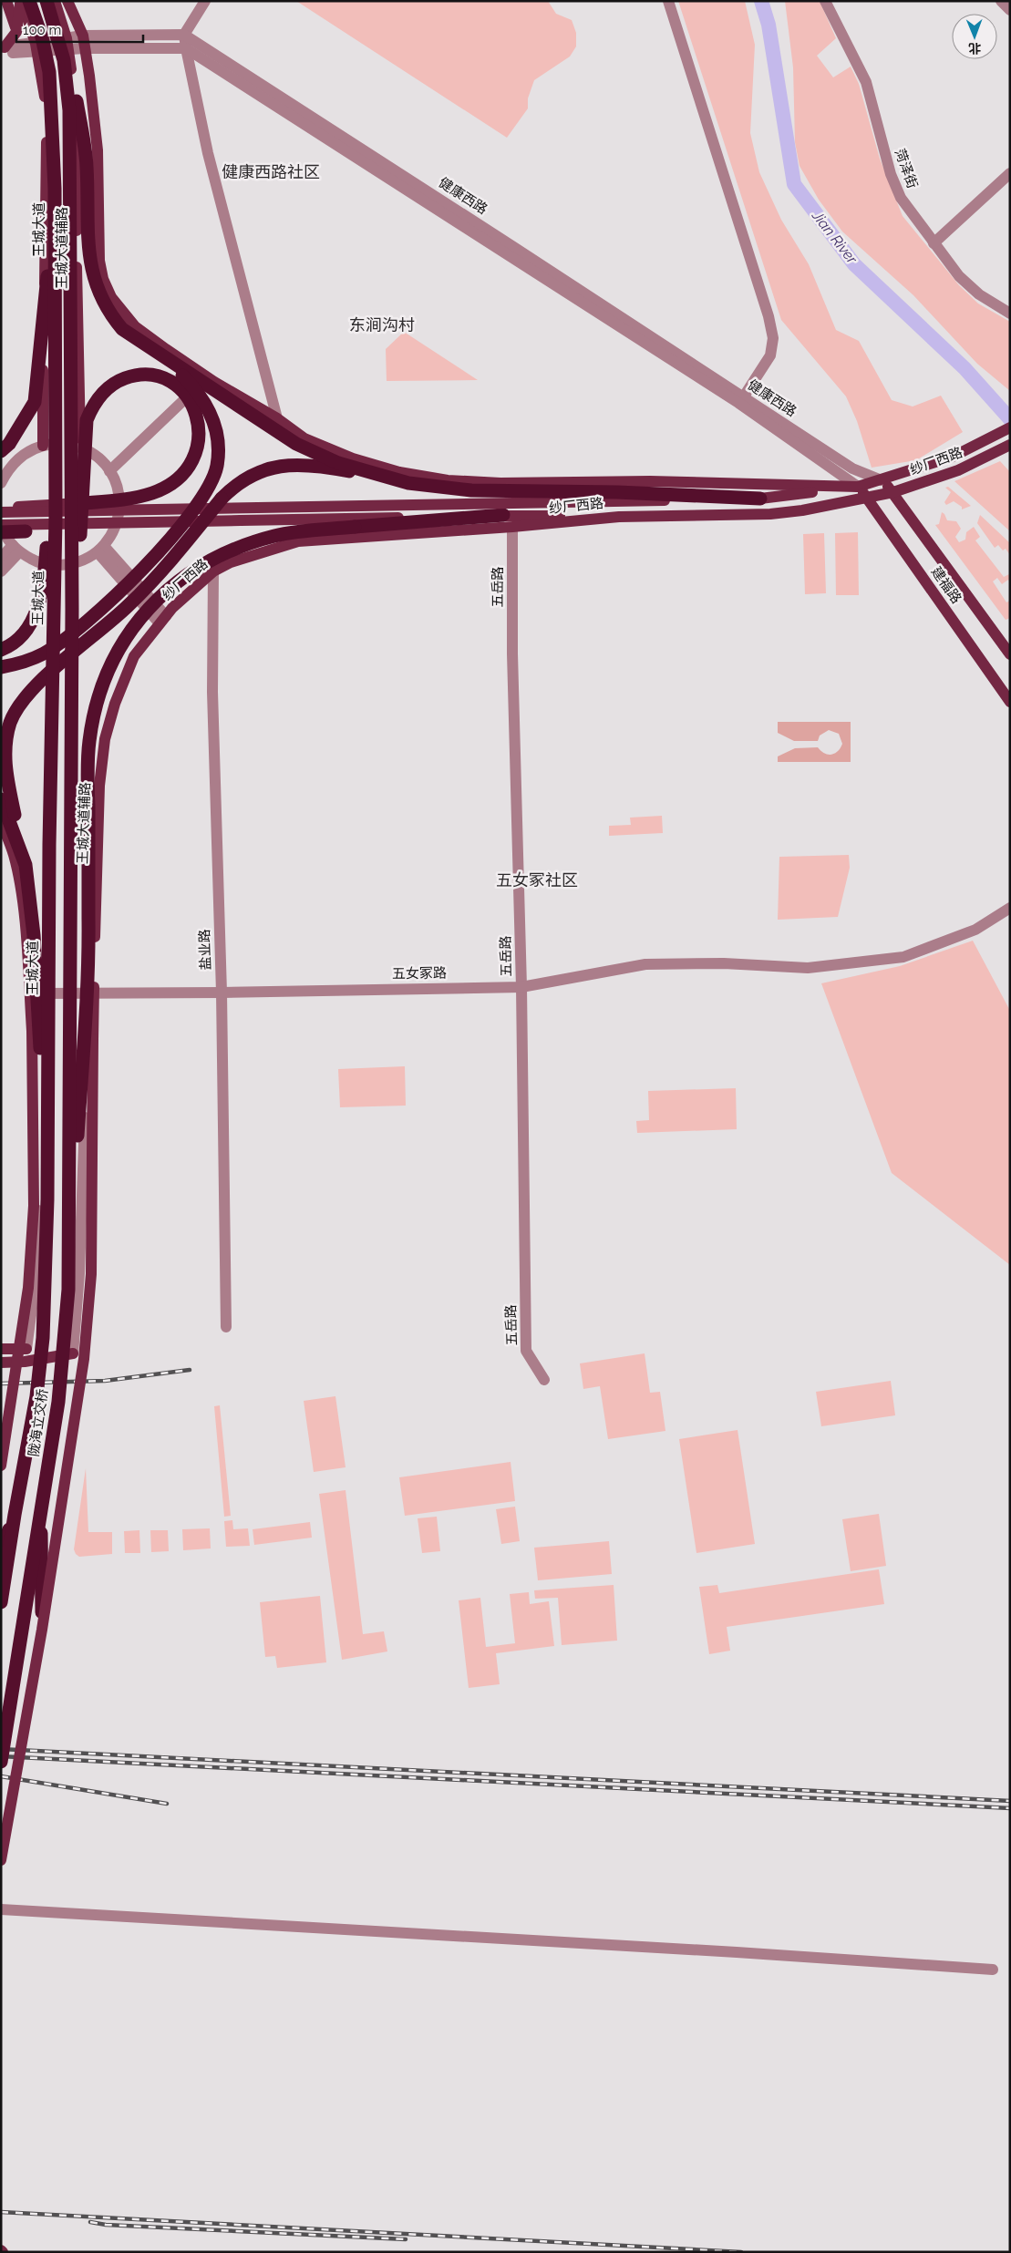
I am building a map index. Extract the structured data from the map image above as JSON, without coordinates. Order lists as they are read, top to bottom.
{
  "streets": {
    "highway": ["王城大道", "陇海立交桥"],
    "main road": ["王城大道辅路", "纱厂西路", "建福路"],
    "street": [
      "菏泽街",
      "健康西路",
      "五岳路",
      "盐业路",
      "五女冢路"
    ]
  },
  "crossings": [
    ["健康西路", "纱厂西路"],
    ["健康西路", "建福路"],
    ["王城大道", "陇海立交桥"],
    ["王城大道辅路", "纱厂西路"],
    ["王城大道辅路", "五女冢路"],
    ["纱厂西路", "建福路"],
    ["纱厂西路", "五岳路"],
    ["纱厂西路", "盐业路"],
    ["五岳路", "五女冢路"],
    ["盐业路", "五女冢路"]
  ],
  "districts": ["健康西路社区", "东涧沟村", "五女冢社区"],
  "water": ["Jian River"],
  "scale_bar": "100 m",
  "north": "bottom"
}
